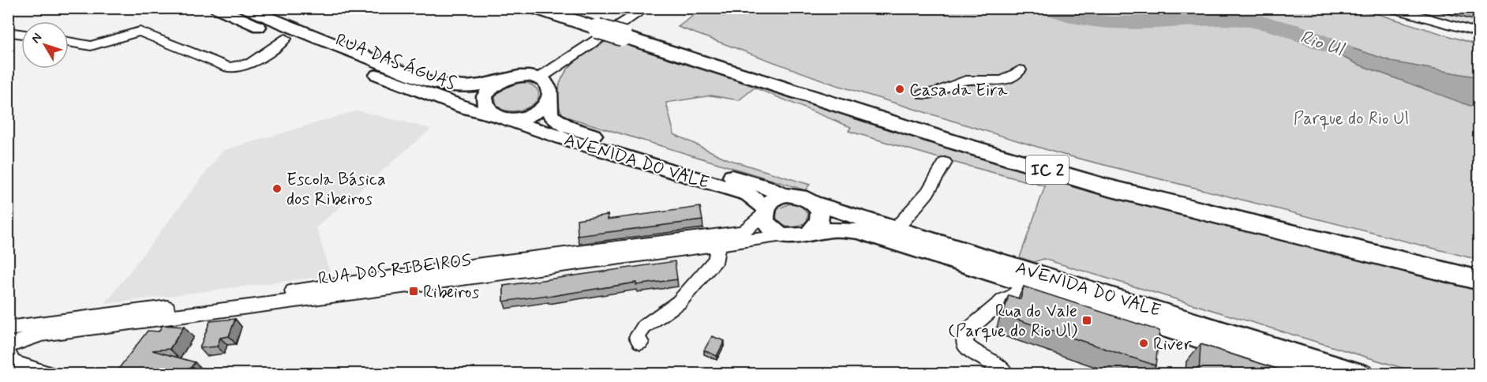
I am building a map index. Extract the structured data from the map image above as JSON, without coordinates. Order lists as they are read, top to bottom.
{
  "streets": {
    "highway": ["IC 2"],
    "main road": ["RUA DAS ÁGUAS", "AVENIDA DO VALE"],
    "street": ["RUA DOS RIBEIROS"]
  },
  "crossings": [
    ["RUA DAS ÁGUAS", "AVENIDA DO VALE"],
    ["AVENIDA DO VALE", "RUA DOS RIBEIROS"]
  ],
  "water": ["Rio Ul"],
  "parks": ["Parque do Rio Ul"],
  "places": {
    "other": ["Casa da Eira", "Escola Básica dos Ribeiros", "River"],
    "transit": ["Ribeiros", "Rua do Vale (Parque do Rio Ul)"]
  },
  "north": "top left"
}
